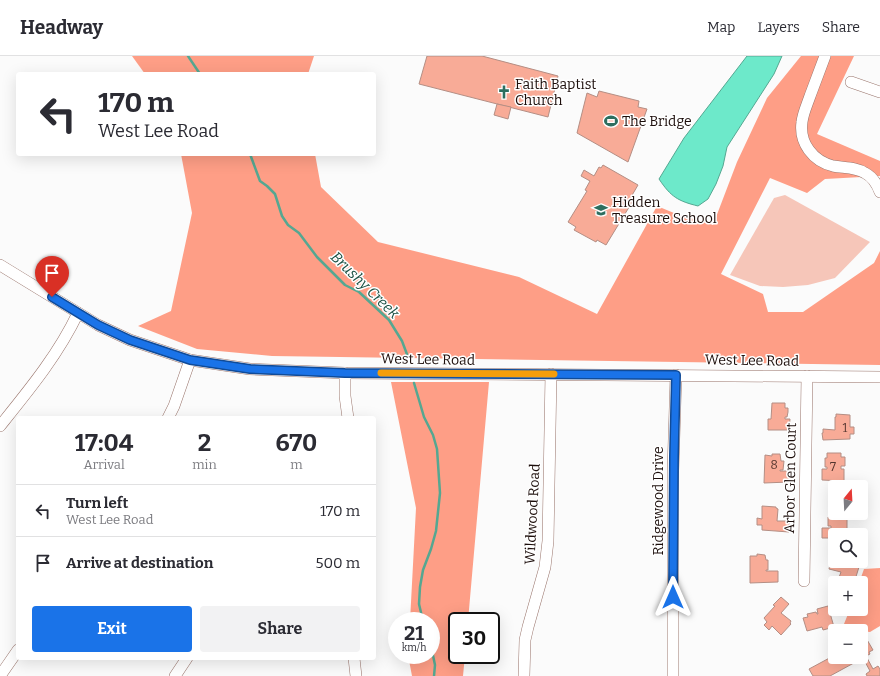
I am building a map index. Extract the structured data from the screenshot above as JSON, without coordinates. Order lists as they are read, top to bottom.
{
  "streets": {
    "street": [
      "West Lee Road",
      "Arbor Glen Court",
      "Ridgewood Drive",
      "Wildwood Road"
    ]
  },
  "crossings": [
    ["West Lee Road", "Arbor Glen Court"],
    ["West Lee Road", "Ridgewood Drive"],
    ["West Lee Road", "Wildwood Road"]
  ],
  "water": ["Brushy Creek"],
  "places": {
    "church": ["Faith Baptist Church"],
    "sports": ["The Bridge"],
    "school or university": ["Hidden Treasure School"]
  },
  "house_numbers": ["1", "8", "7"],
  "north": "top",
  "page": {
    "header": "Headway",
    "nav": ["Map", "Layers", "Share"],
    "turn": ["170 m", "West Lee Road"],
    "eta": [
      "17:04",
      "Arrival",
      "2",
      "min",
      "670",
      "m"
    ],
    "map_buttons": ["+", "−"],
    "list": [
      {
        "name": "Turn left",
        "note": "West Lee Road",
        "value": "170 m"
      },
      {
        "name": "Arrive at destination",
        "value": "500 m"
      }
    ],
    "buttons": ["Exit", "Share"],
    "speed": "21 km/h",
    "limit": "30"
  }
}
